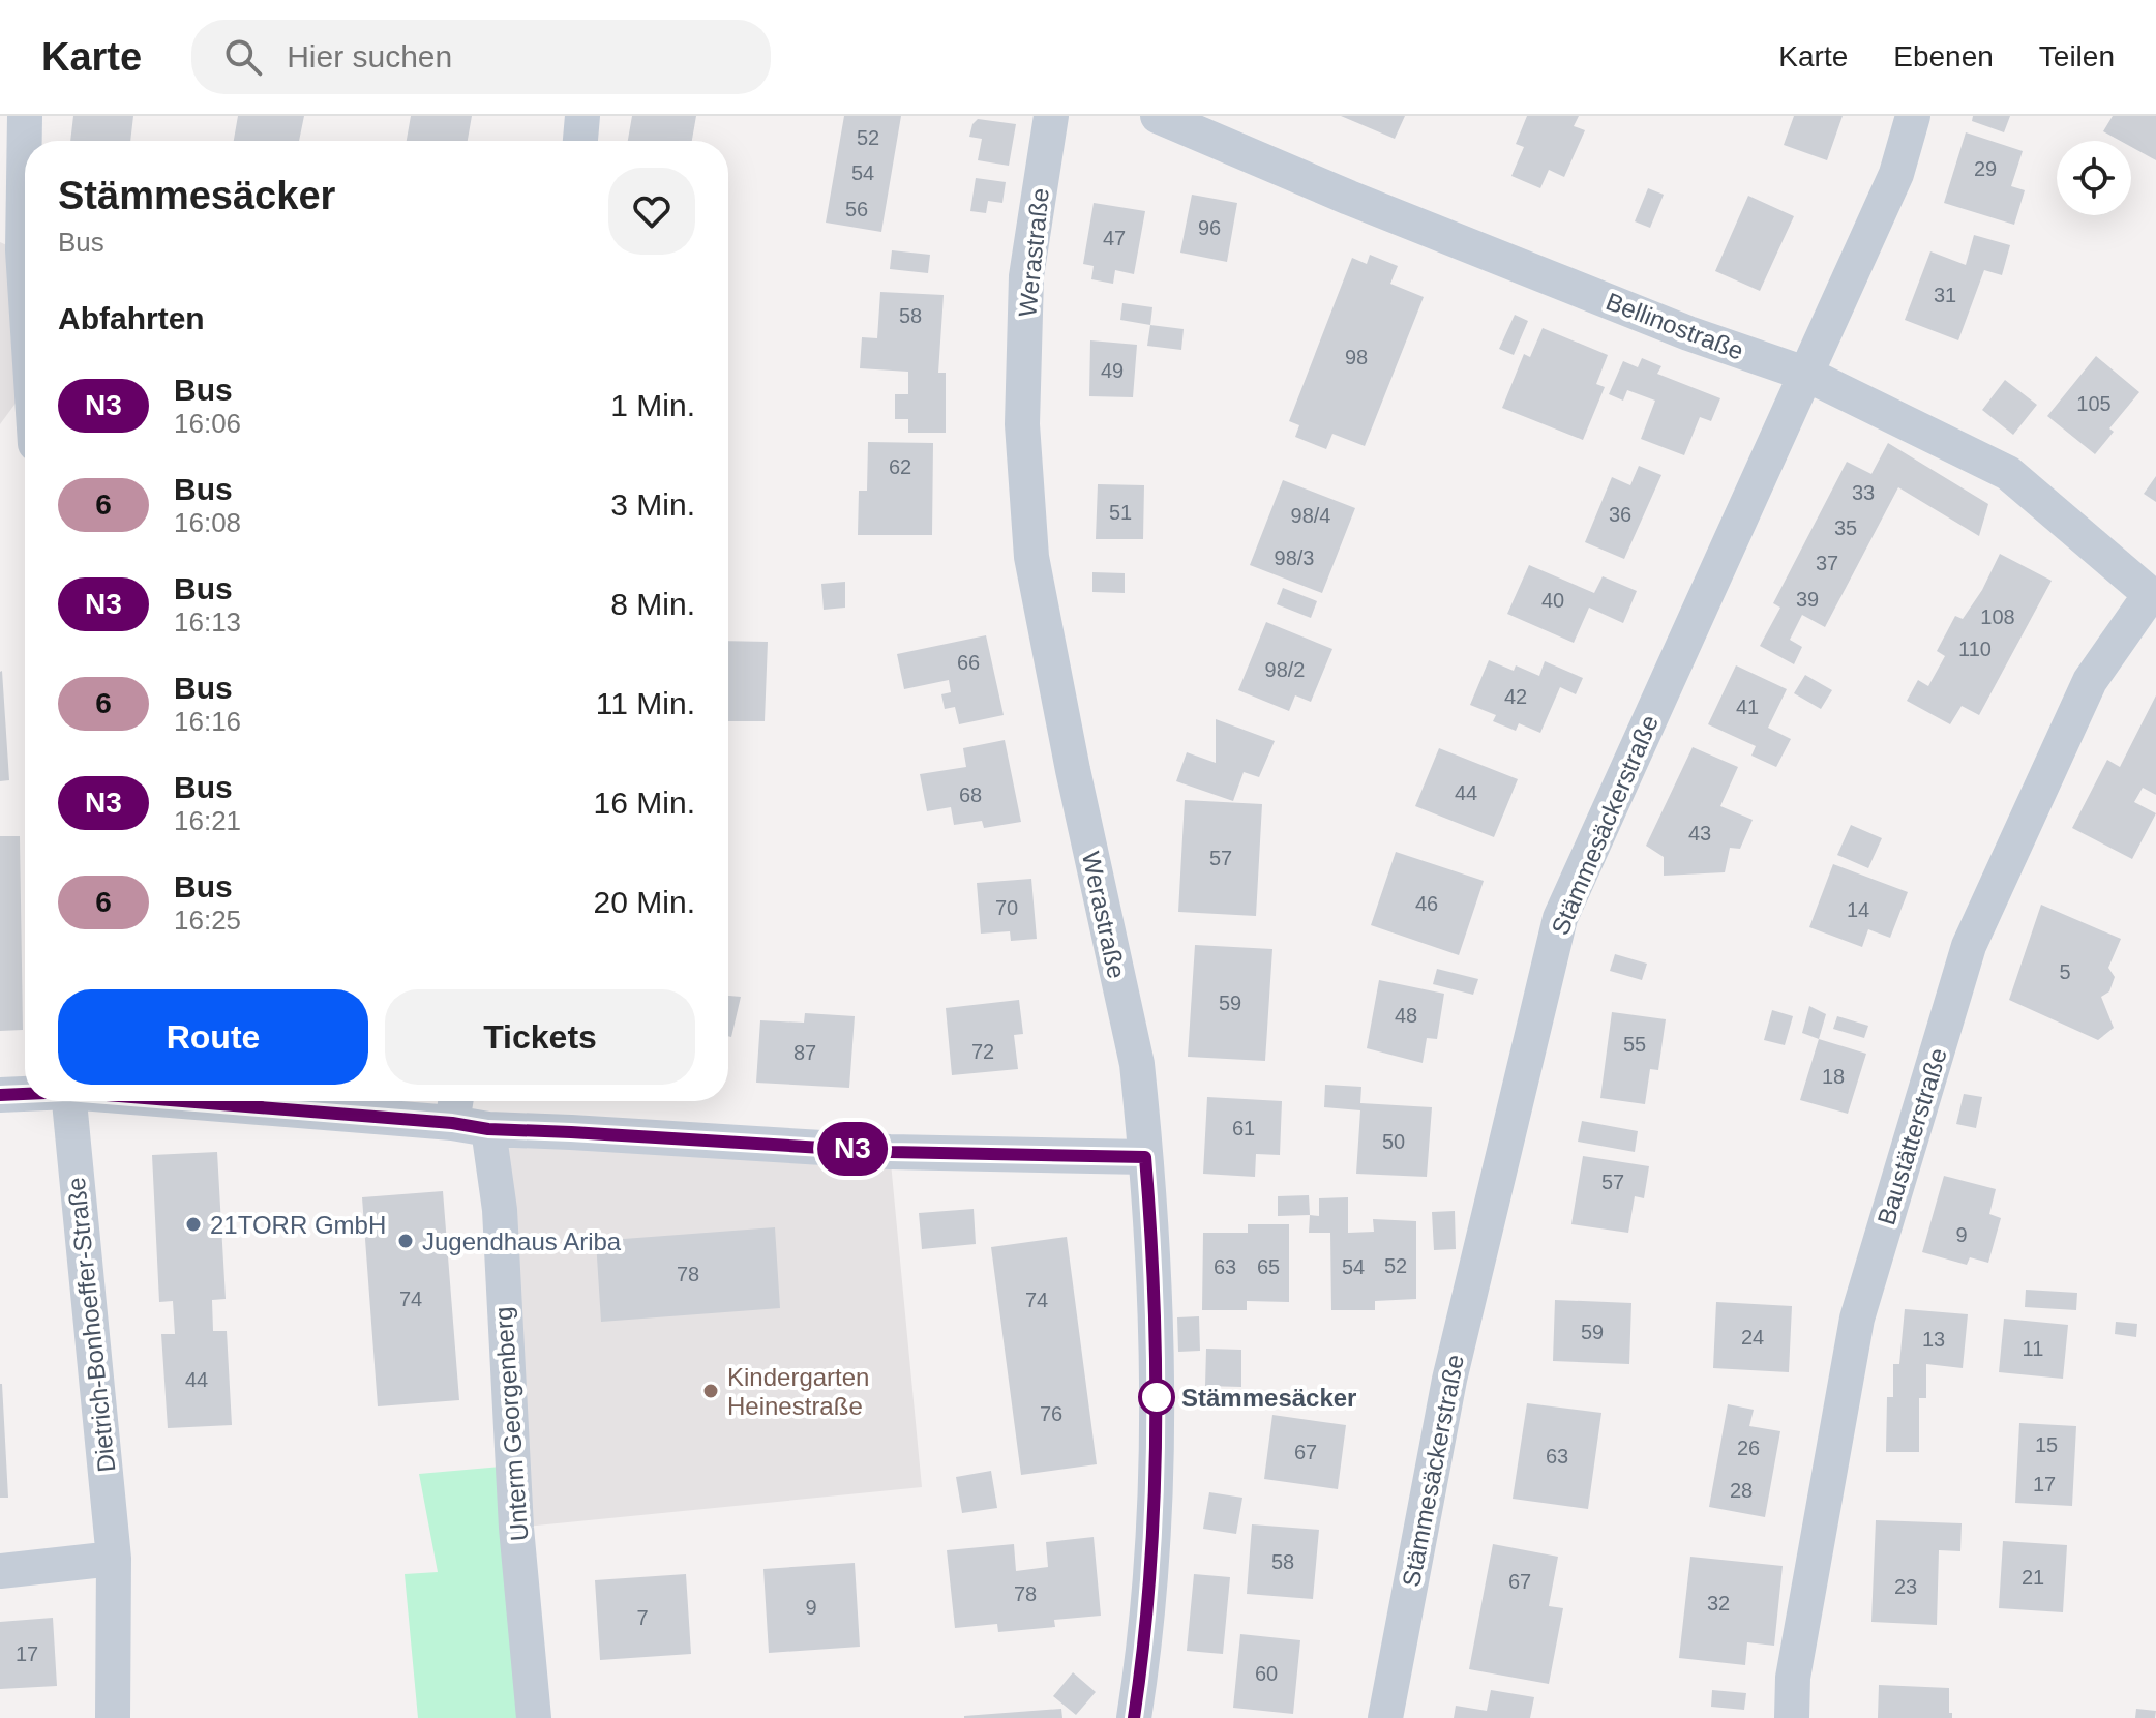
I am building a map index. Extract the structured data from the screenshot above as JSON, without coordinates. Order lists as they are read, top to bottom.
{
  "streets": {
    "street": [
      "Werastraße",
      "Bellinostraße",
      "Stämmesäckerstraße",
      "Baustätterstraße",
      "Dietrich-Bonhoeffer-Straße",
      "Unterm Georgenberg"
    ]
  },
  "crossings": [
    ["Bellinostraße", "Stämmesäckerstraße"],
    ["Bellinostraße", "Baustätterstraße"]
  ],
  "places": [
    "21TORR GmbH",
    "Jugendhaus Ariba",
    "Kindergarten Heinestraße",
    "Stämmesäcker"
  ],
  "lines": ["bus line N3"],
  "house_numbers": [
    "52",
    "29",
    "54",
    "56",
    "96",
    "47",
    "31",
    "58",
    "98",
    "49",
    "105",
    "62",
    "33",
    "51",
    "36",
    "98/4",
    "35",
    "98/3",
    "37",
    "39",
    "40",
    "108",
    "110",
    "66",
    "98/2",
    "42",
    "41",
    "44",
    "68",
    "43",
    "57",
    "46",
    "70",
    "14",
    "5",
    "59",
    "48",
    "55",
    "72",
    "87",
    "18",
    "61",
    "50",
    "57",
    "9",
    "52",
    "63",
    "65",
    "54",
    "78",
    "74",
    "74",
    "59",
    "24",
    "13",
    "11",
    "44",
    "76",
    "15",
    "26",
    "67",
    "63",
    "17",
    "28",
    "58",
    "21",
    "67",
    "23",
    "78",
    "32",
    "9",
    "7",
    "17",
    "60"
  ],
  "page": {
    "header": "Karte",
    "search": "Hier suchen",
    "nav": ["Karte", "Ebenen", "Teilen"],
    "on_map": "N3",
    "heading": [
      ["Stämmesäcker", "Bus"],
      "Abfahrten"
    ],
    "list": [
      {
        "mark": "N3",
        "name": "Bus",
        "note": "16:06",
        "value": "1 Min."
      },
      {
        "mark": "6",
        "name": "Bus",
        "note": "16:08",
        "value": "3 Min."
      },
      {
        "mark": "N3",
        "name": "Bus",
        "note": "16:13",
        "value": "8 Min."
      },
      {
        "mark": "6",
        "name": "Bus",
        "note": "16:16",
        "value": "11 Min."
      },
      {
        "mark": "N3",
        "name": "Bus",
        "note": "16:21",
        "value": "16 Min."
      },
      {
        "mark": "6",
        "name": "Bus",
        "note": "16:25",
        "value": "20 Min."
      }
    ],
    "buttons": ["Route", "Tickets"]
  }
}
